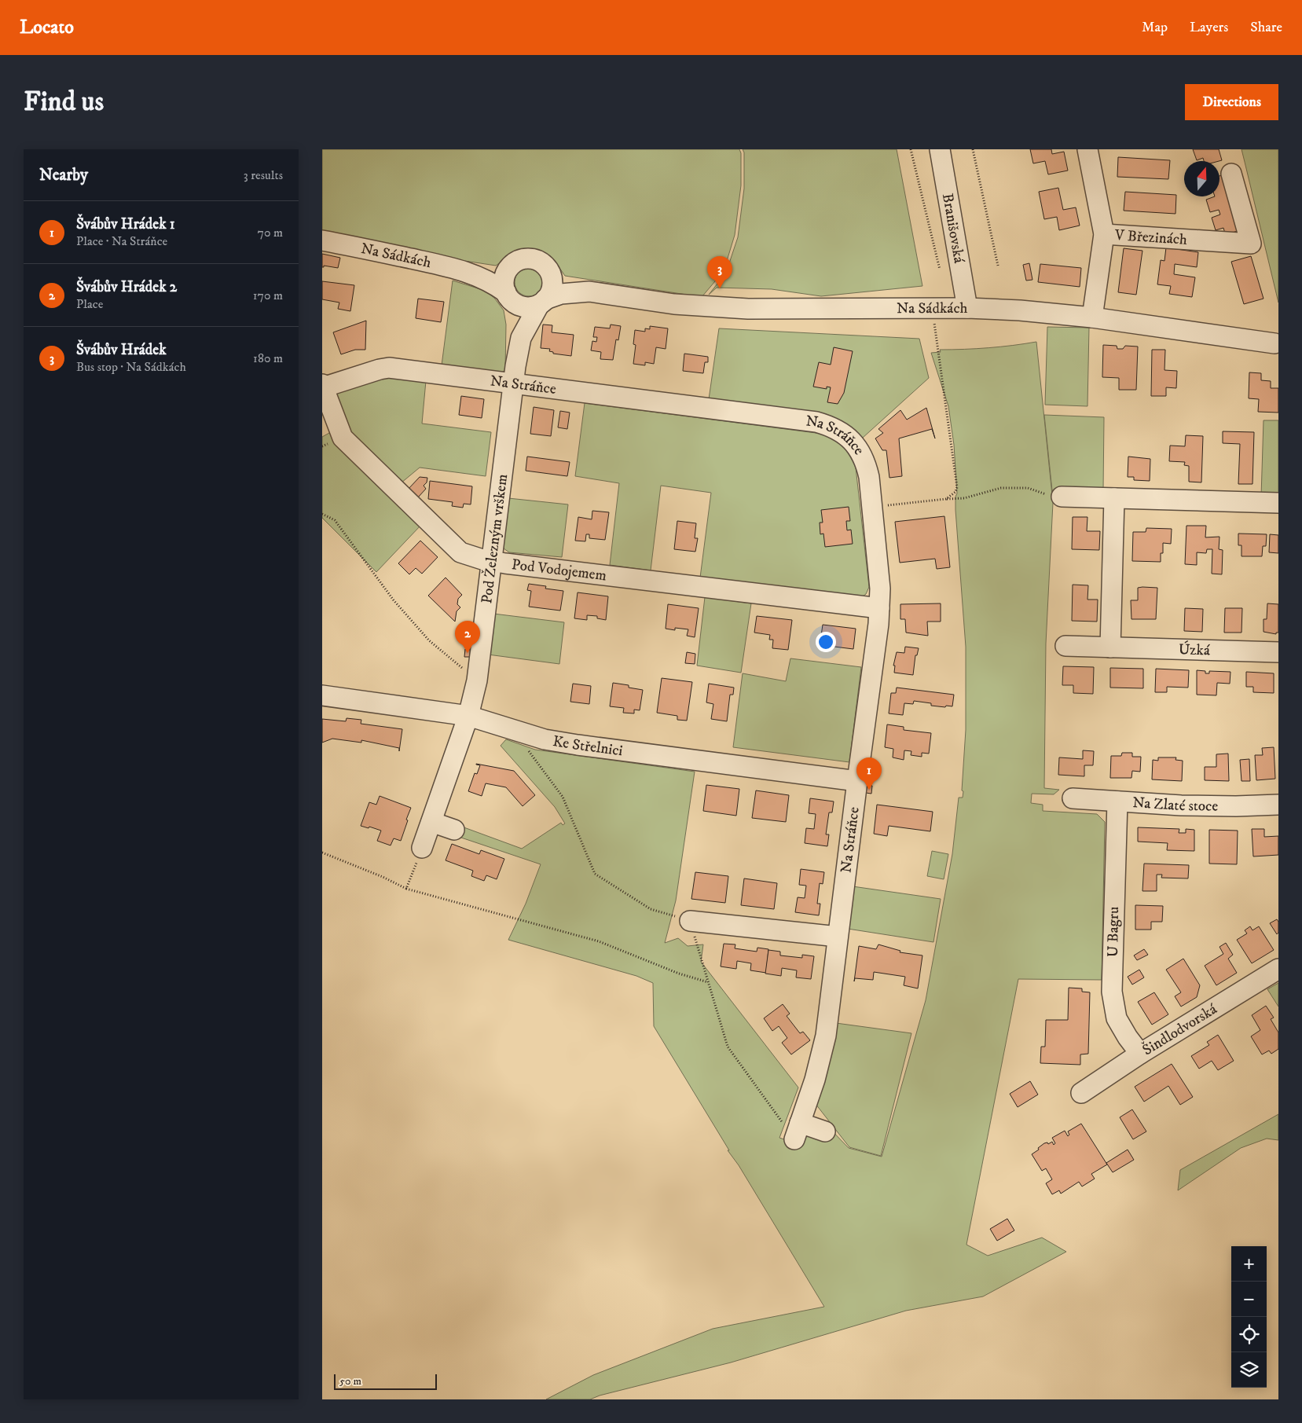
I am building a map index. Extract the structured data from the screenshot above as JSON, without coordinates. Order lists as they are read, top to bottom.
{
  "streets": {
    "street": [
      "Branišovská",
      "V Březinách",
      "Na Sádkách",
      "Na Stráňce",
      "Pod Železným vrškem",
      "Pod Vodojemem",
      "Úzká",
      "Ke Střelnici",
      "Na Zlaté stoce",
      "U Bagru",
      "Šindlodvorská"
    ]
  },
  "crossings": [
    ["Branišovská", "Na Sádkách"],
    ["V Březinách", "Na Sádkách"],
    ["Na Sádkách", "Pod Železným vrškem"],
    ["Na Stráňce", "Pod Železným vrškem"],
    ["Na Stráňce", "Pod Vodojemem"],
    ["Na Stráňce", "Ke Střelnici"],
    ["Pod Železným vrškem", "Pod Vodojemem"],
    ["Pod Železným vrškem", "Ke Střelnici"],
    ["Na Zlaté stoce", "U Bagru"],
    ["U Bagru", "Šindlodvorská"]
  ],
  "scale_bar": "50 m",
  "north": "top",
  "page": {
    "header": "Locato",
    "nav": ["Map", "Layers", "Share"],
    "buttons": "Directions",
    "title": "Find us",
    "heading": ["Nearby", "3 results"],
    "list": [
      {
        "mark": "1",
        "name": "Švábův Hrádek 1",
        "note": "Place · Na Stráňce",
        "value": "70 m"
      },
      {
        "mark": "2",
        "name": "Švábův Hrádek 2",
        "note": "Place",
        "value": "170 m"
      },
      {
        "mark": "3",
        "name": "Švábův Hrádek",
        "note": "Bus stop · Na Sádkách",
        "value": "180 m"
      }
    ],
    "pins": ["3", "2", "1"],
    "map_buttons": ["+", "−"],
    "scale": "50 m"
  }
}
